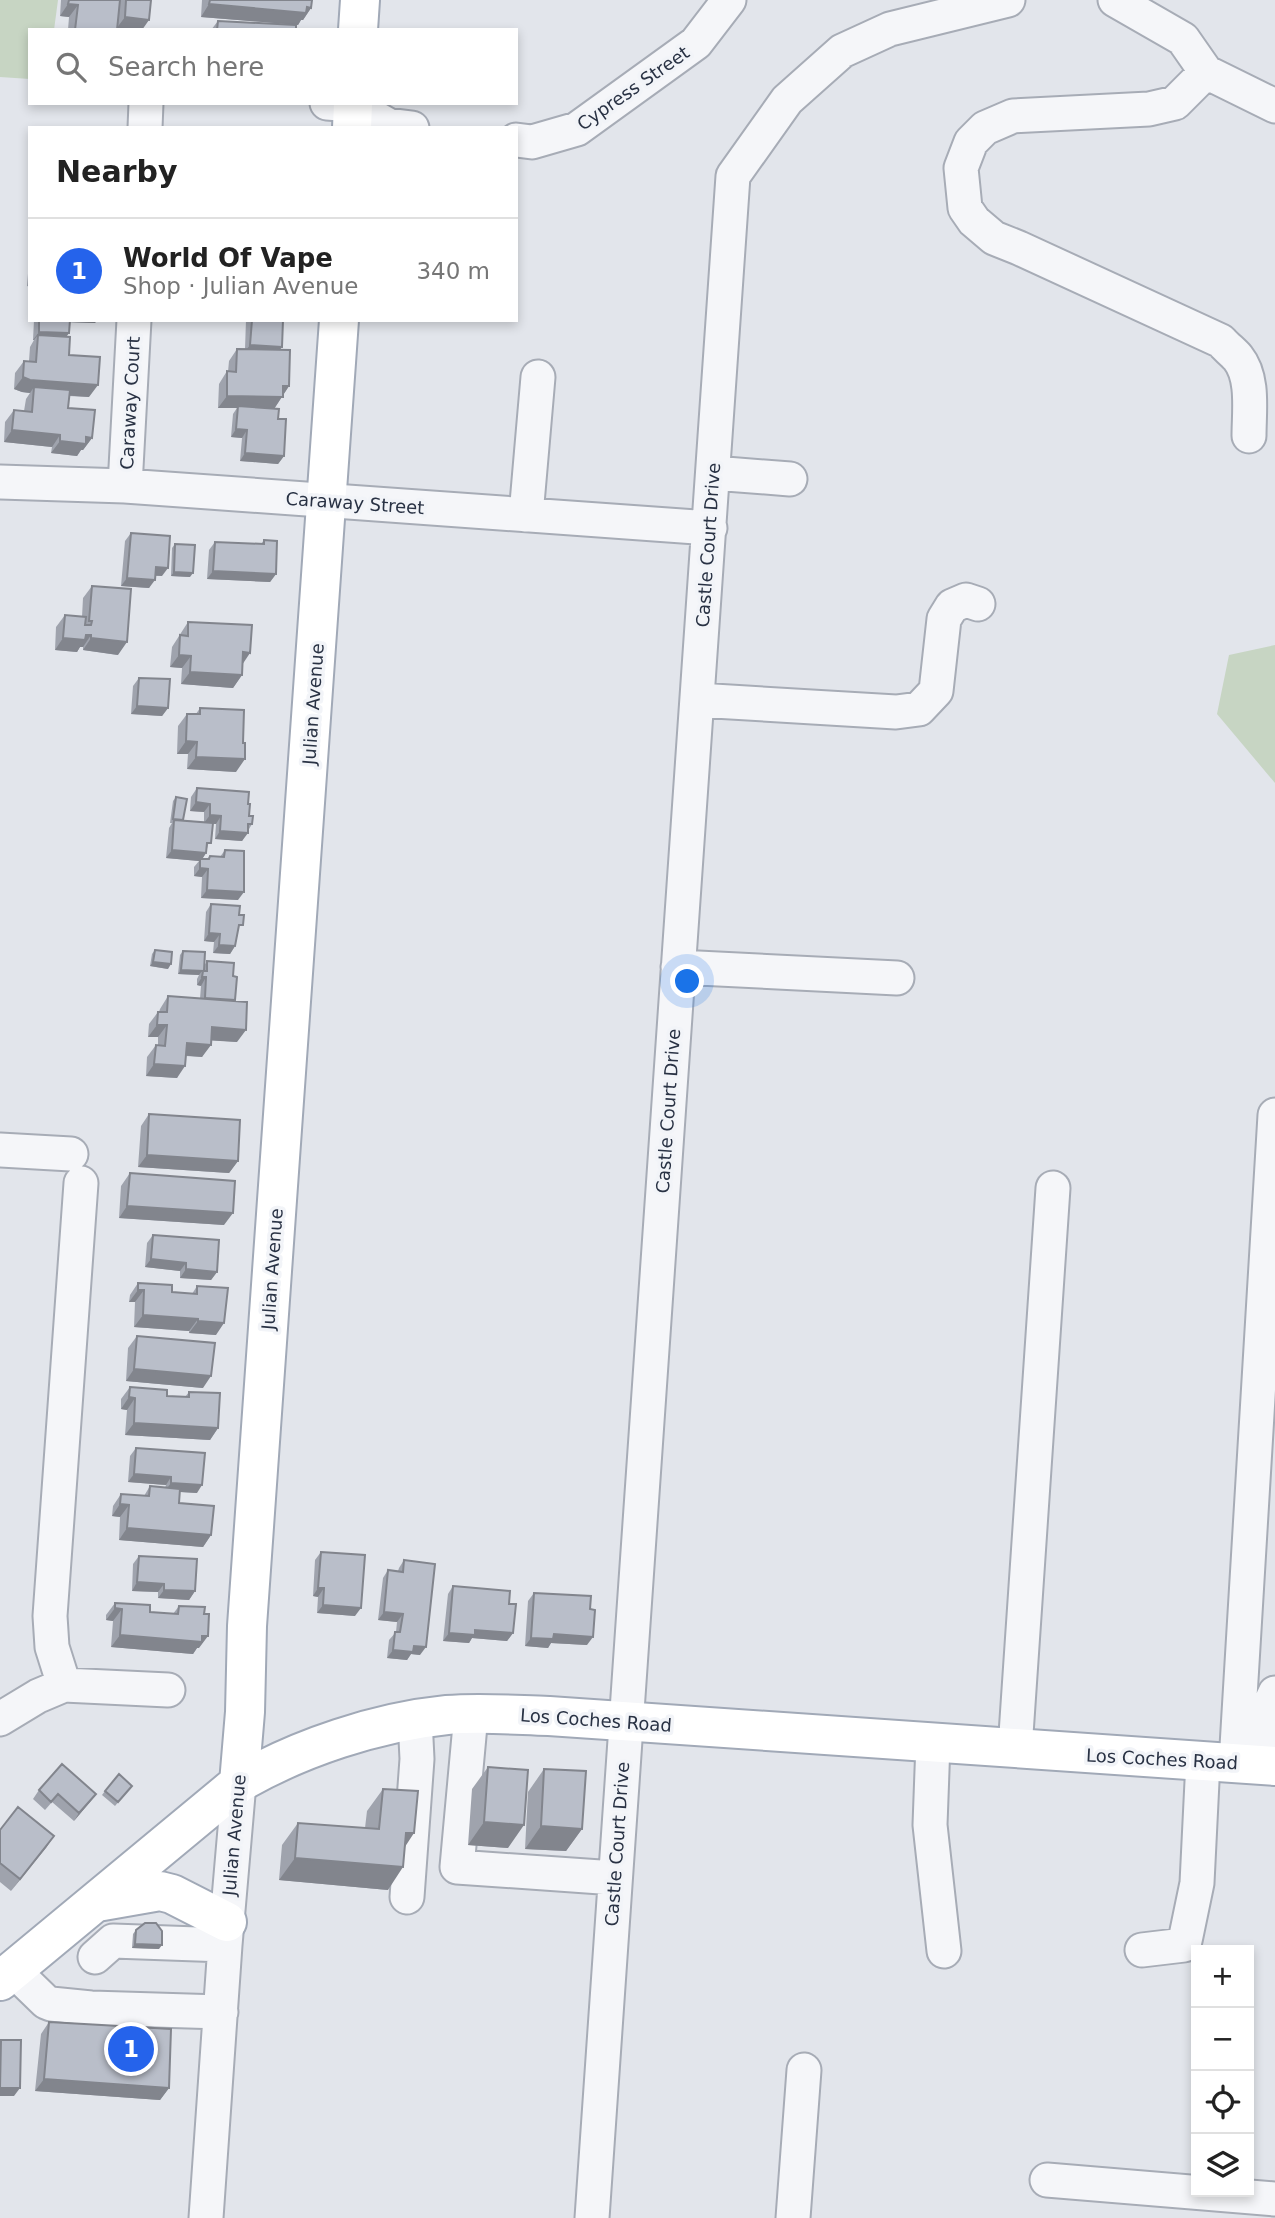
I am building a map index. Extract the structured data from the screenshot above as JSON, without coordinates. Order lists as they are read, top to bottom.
{
  "streets": {
    "main road": ["Julian Avenue", "Los Coches Road"],
    "street": [
      "Cypress Street",
      "Caraway Court",
      "Caraway Street",
      "Castle Court Drive"
    ]
  },
  "crossings": [
    ["Caraway Court", "Caraway Street"],
    ["Caraway Street", "Castle Court Drive"],
    ["Caraway Street", "Julian Avenue"],
    ["Castle Court Drive", "Los Coches Road"],
    ["Julian Avenue", "Los Coches Road"]
  ],
  "page": {
    "search": "Search here",
    "heading": "Nearby",
    "list": [
      {
        "mark": "1",
        "name": "World Of Vape",
        "note": "Shop · Julian Avenue",
        "value": "340 m"
      }
    ],
    "map_buttons": ["+", "−"],
    "pins": "1"
  }
}
